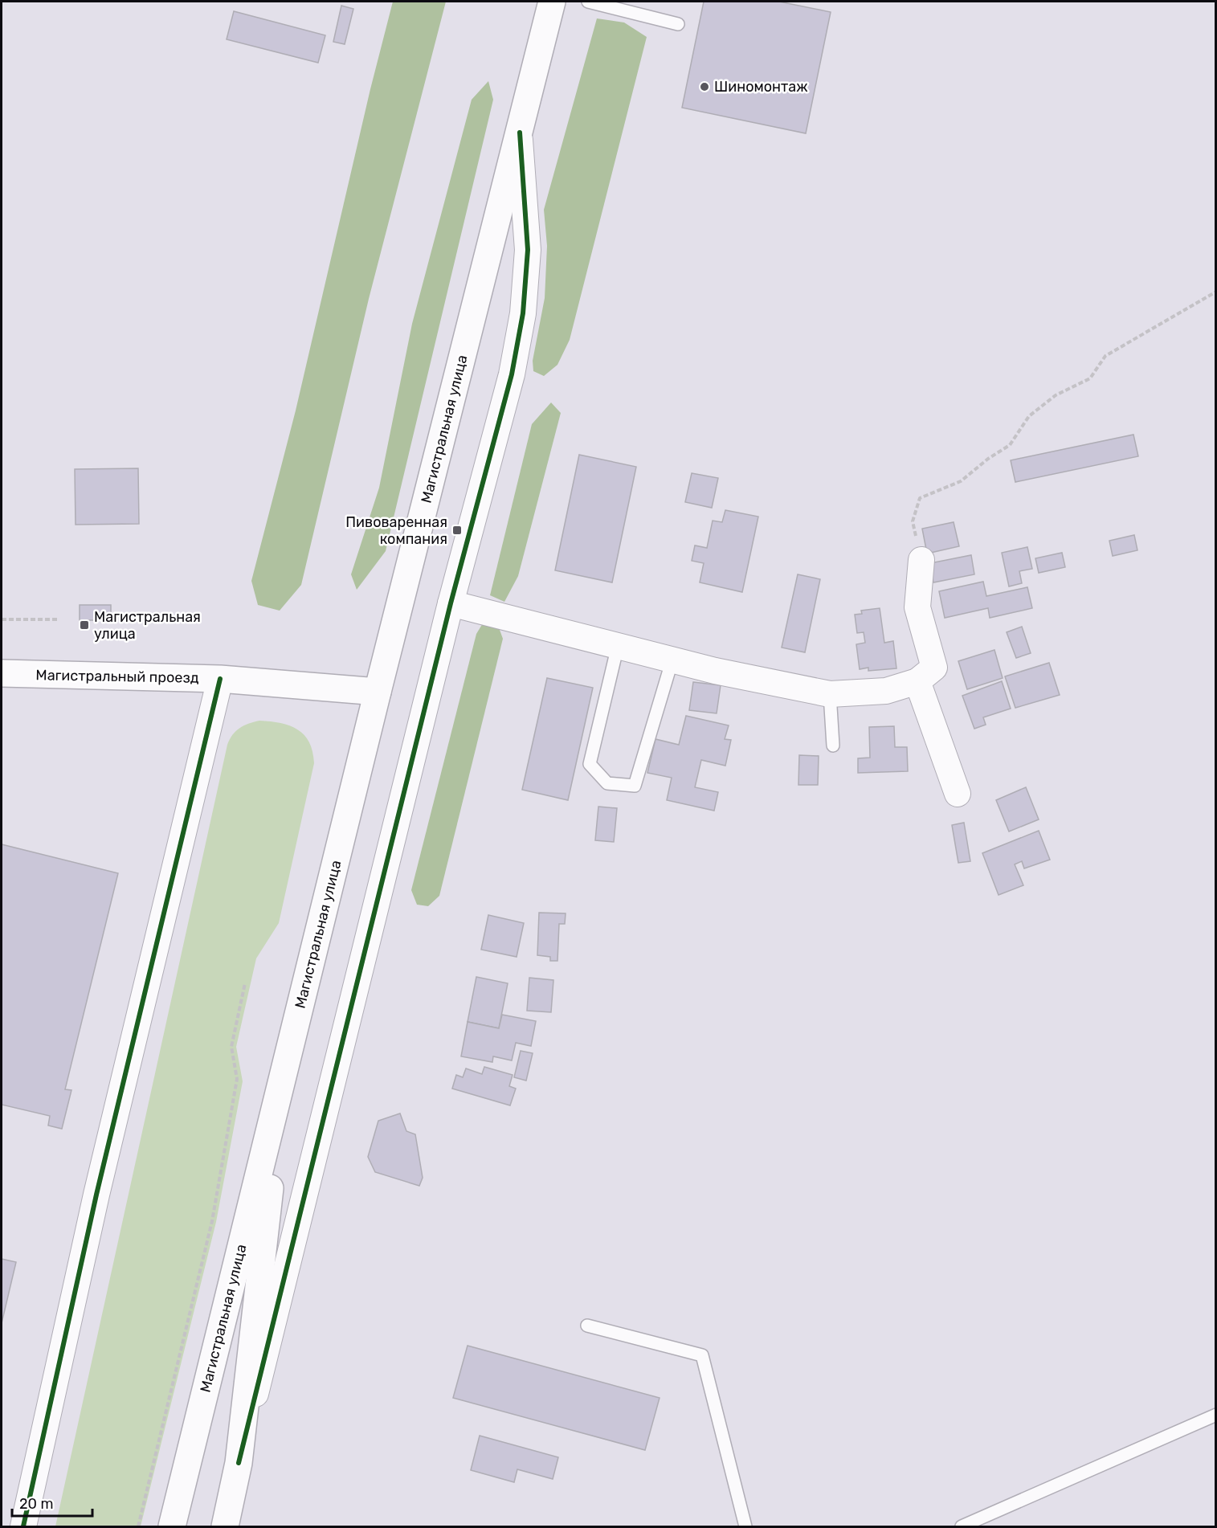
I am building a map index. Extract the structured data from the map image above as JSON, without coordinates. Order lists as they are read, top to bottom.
{
  "streets": {
    "main road": ["Магистральная улица", "Магистральный проезд"]
  },
  "crossings": [
    ["Магистральная улица", "Магистральный проезд"]
  ],
  "places": {
    "other": ["Шиномонтаж"],
    "transit": ["Пивоваренная компания", "Магистральная улица"]
  },
  "scale_bar": "20 m"
}
